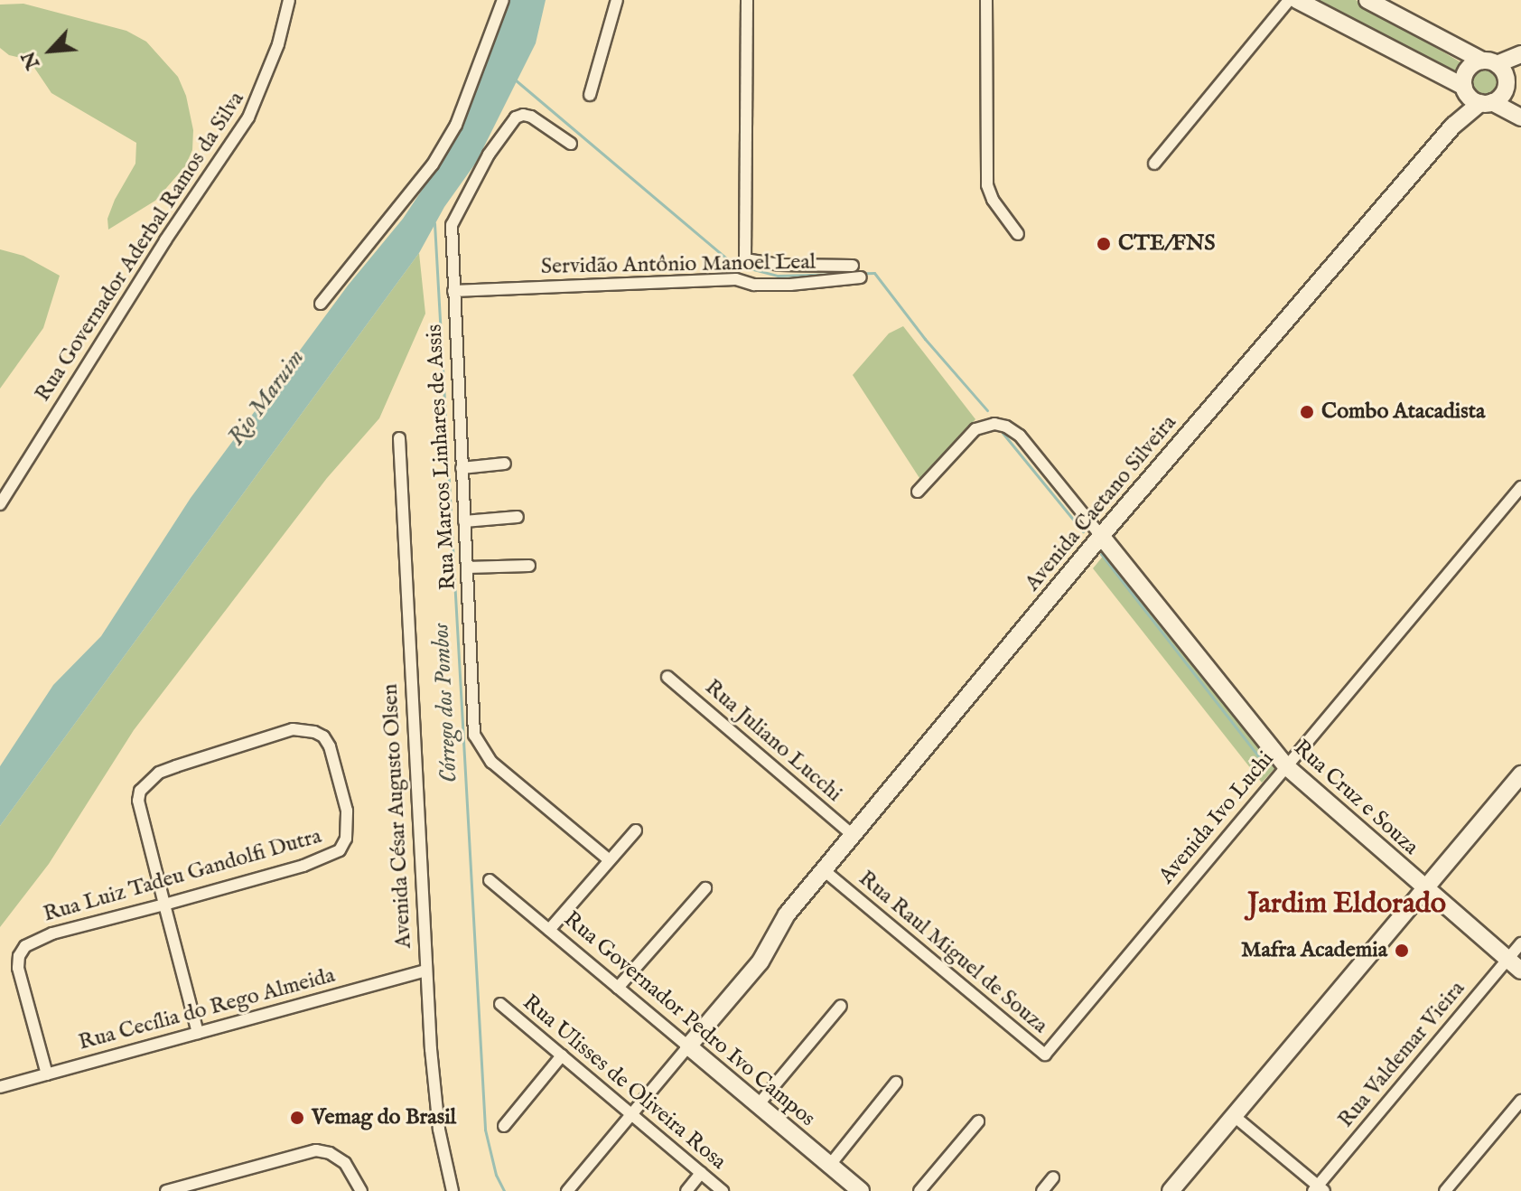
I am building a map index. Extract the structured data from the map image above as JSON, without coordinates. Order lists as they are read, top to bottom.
{
  "streets": {
    "main road": ["Avenida Caetano Silveira", "Rua Cruz e Souza", "Rua Governador Pedro Ivo Campos"],
    "street": [
      "Rua Governador Aderbal Ramos da Silva",
      "Servidão Antônio Manoel Leal",
      "Rua Marcos Linhares de Assis",
      "Rua Juliano Lucchi",
      "Avenida César Augusto Olsen",
      "Avenida Ivo Luchi",
      "Rua Luiz Tadeu Gandolfi Dutra",
      "Rua Raul Miguel de Souza",
      "Rua Cecília do Rego Almeida",
      "Rua Valdemar Vieira",
      "Rua Ulisses de Oliveira Rosa"
    ]
  },
  "crossings": [
    ["Servidão Antônio Manoel Leal", "Rua Marcos Linhares de Assis"],
    ["Avenida Caetano Silveira", "Rua Juliano Lucchi"],
    ["Avenida Caetano Silveira", "Rua Cruz e Souza"],
    ["Avenida Caetano Silveira", "Rua Raul Miguel de Souza"],
    ["Avenida Caetano Silveira", "Rua Governador Pedro Ivo Campos"],
    ["Rua Cruz e Souza", "Avenida Ivo Luchi"],
    ["Rua Cruz e Souza", "Rua Valdemar Vieira"],
    ["Avenida César Augusto Olsen", "Rua Cecília do Rego Almeida"],
    ["Avenida Ivo Luchi", "Rua Raul Miguel de Souza"],
    ["Rua Luiz Tadeu Gandolfi Dutra", "Rua Cecília do Rego Almeida"]
  ],
  "districts": ["Jardim Eldorado"],
  "water": ["Rio Maruim", "Córrego dos Pombos"],
  "places": [
    "CTE/FNS",
    "Combo Atacadista",
    "Mafra Academia",
    "Vemag do Brasil"
  ],
  "north": "bottom left"
}
